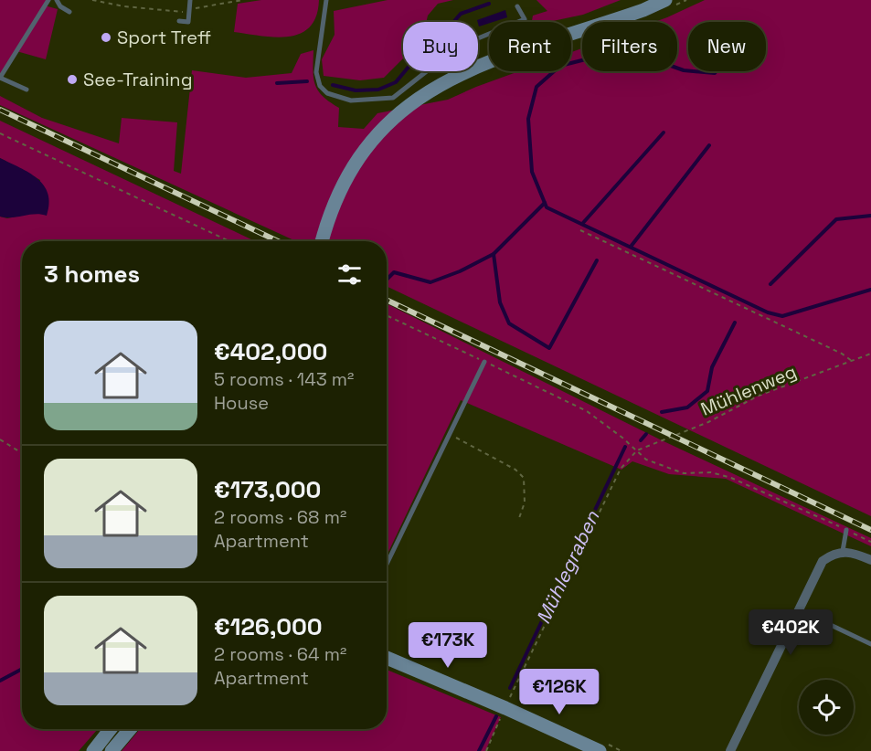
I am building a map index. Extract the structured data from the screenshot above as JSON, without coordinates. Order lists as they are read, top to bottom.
{
  "streets": {
    "path": ["Mühlenweg"]
  },
  "water": ["Mühlegraben"],
  "places": ["Sport Treff", "See-Training"],
  "page": {
    "chip": [
      "Buy",
      "Rent",
      "Filters",
      "New"
    ],
    "heading": "3 homes",
    "list": [
      {
        "name": "€402,000",
        "note": "5 rooms · 143 m² · House"
      },
      {
        "name": "€173,000",
        "note": "2 rooms · 68 m² · Apartment"
      },
      {
        "name": "€126,000",
        "note": "2 rooms · 64 m² · Apartment"
      }
    ],
    "price": ["€402K", "€173K", "€126K"]
  }
}
